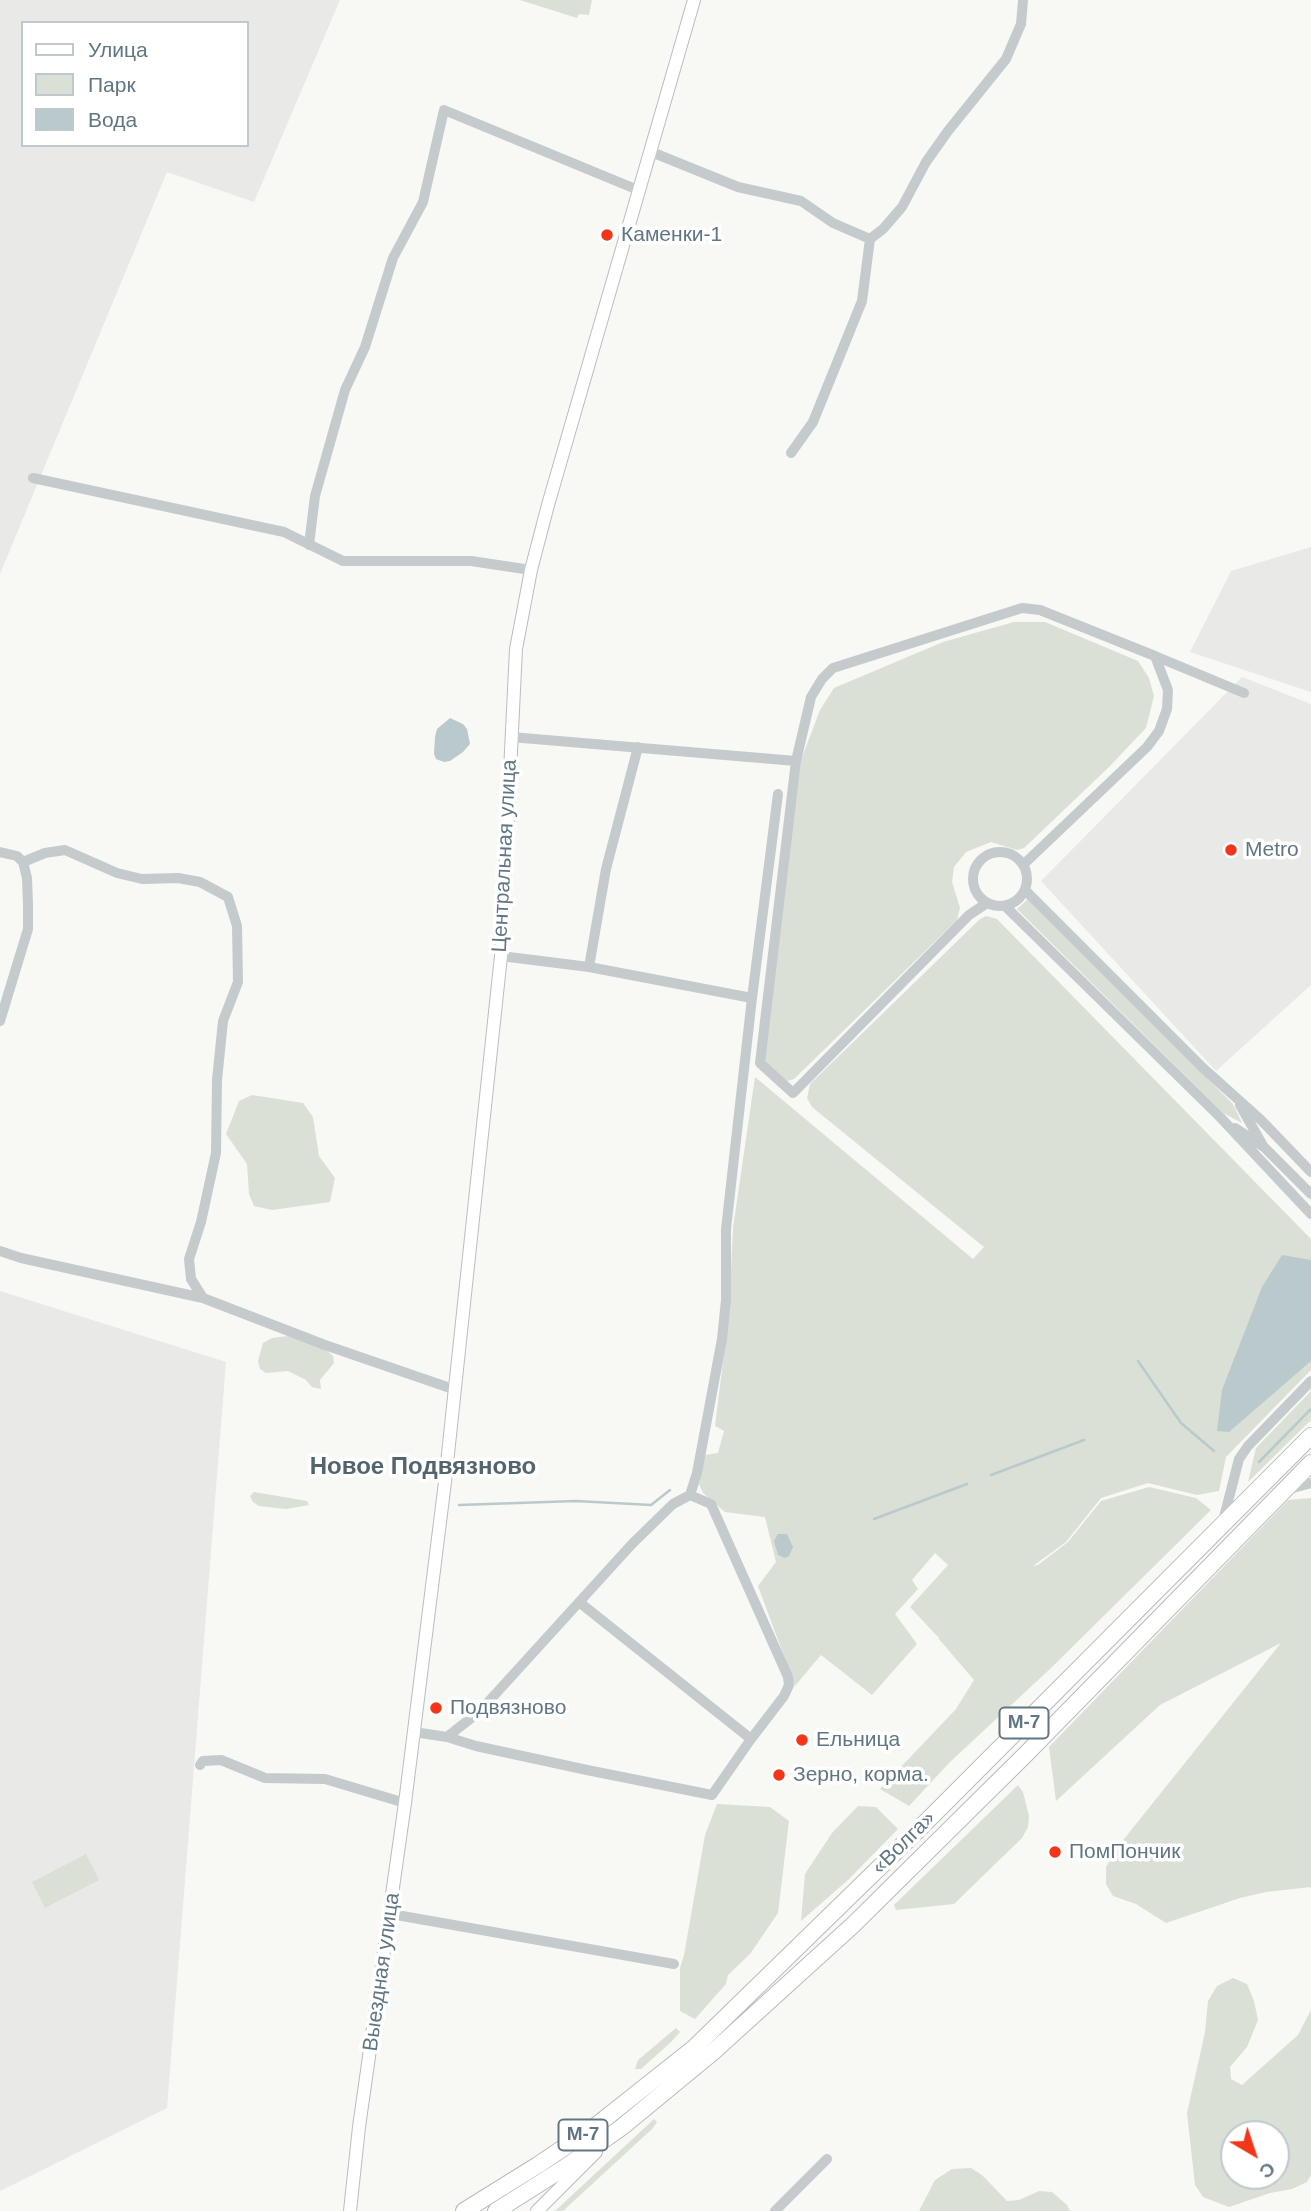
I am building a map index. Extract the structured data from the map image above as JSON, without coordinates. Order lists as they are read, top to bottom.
{
  "streets": {
    "highway": ["М-7", "«Волга»"],
    "main road": ["Центральная улица", "Выездная улица"]
  },
  "crossings": [
    ["Центральная улица", "Выездная улица"]
  ],
  "districts": ["Новое Подвязново"],
  "places": [
    "Каменки-1",
    "Metro",
    "Подвязново",
    "Ельница",
    "Зерно, корма.",
    "ПомПончик"
  ],
  "legend": ["Улица", "Парк", "Вода"],
  "north": "bottom right"
}
